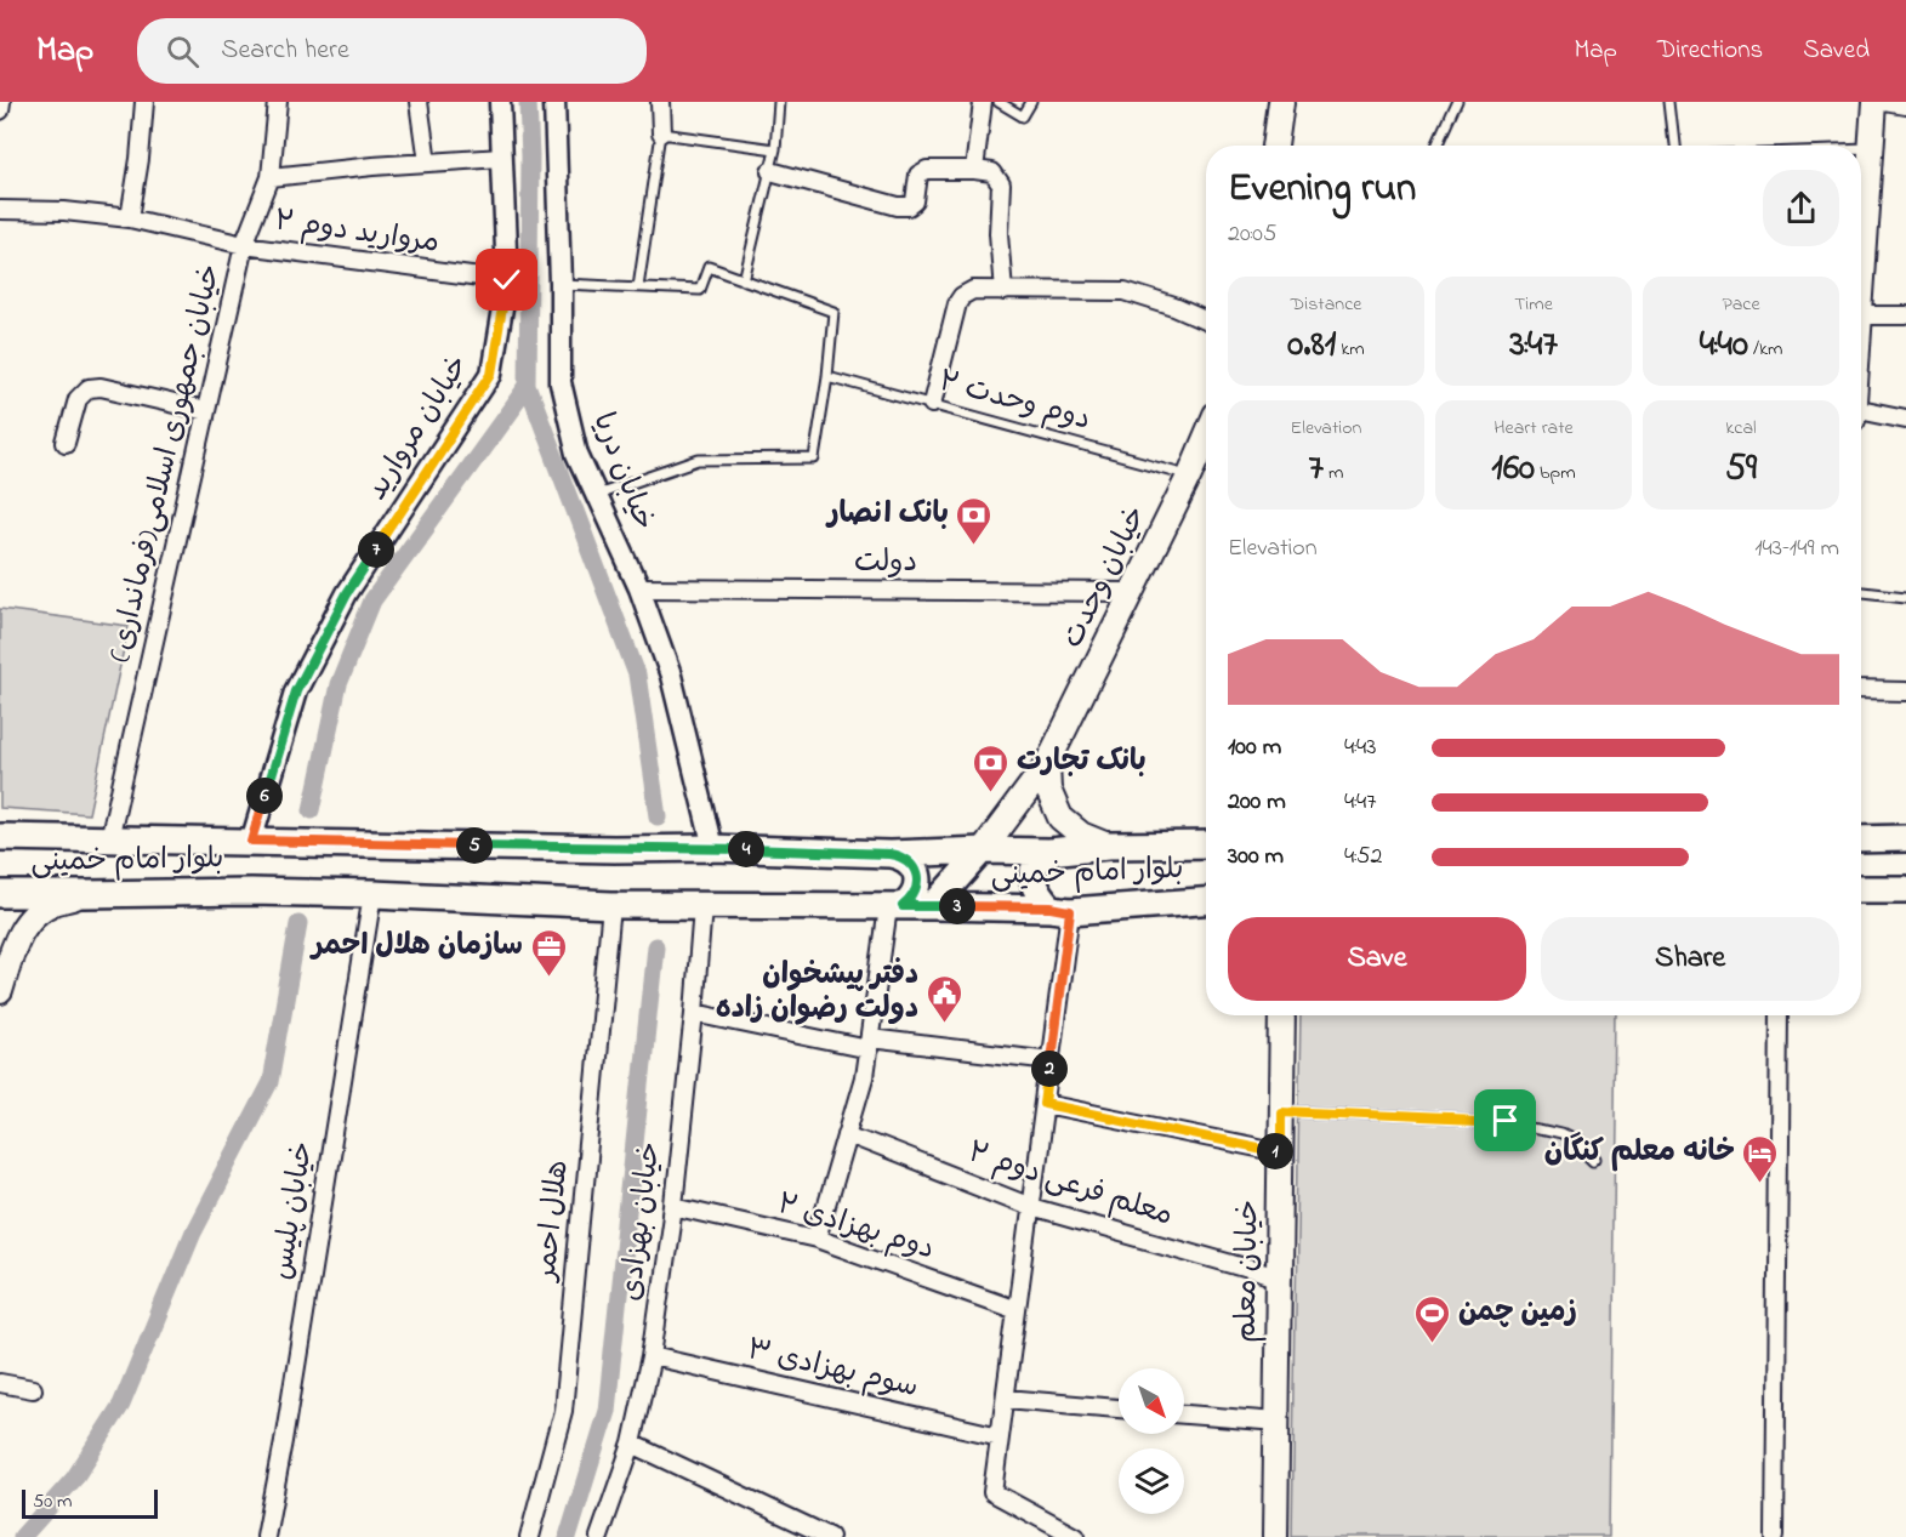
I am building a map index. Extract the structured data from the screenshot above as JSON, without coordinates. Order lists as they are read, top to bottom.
{
  "streets": {
    "main road": ["خیابان وحدت", "بلوار امام خمینی", "خیابان معلم"],
    "street": [
      "مروارید دوم ۲",
      "خیابان مروارید",
      "خیابان جمهوری اسلامی(فرمانداری)",
      "خیابان دریا",
      "دولت",
      "معلم فرعی دوم ۲",
      "خیابان پلیس",
      "هلال احمر",
      "خیابان بهزادی",
      "دوم بهزادی ۲",
      "سوم بهزادی ۳"
    ],
    "lane": ["دوم وحدت ۲"]
  },
  "crossings": [
    ["مروارید دوم ۲", "خیابان مروارید"],
    ["مروارید دوم ۲", "خیابان جمهوری اسلامی(فرمانداری)"],
    ["دوم وحدت ۲", "خیابان وحدت"],
    ["خیابان مروارید", "بلوار امام خمینی"],
    ["خیابان جمهوری اسلامی(فرمانداری)", "بلوار امام خمینی"],
    ["خیابان دریا", "دولت"],
    ["خیابان دریا", "بلوار امام خمینی"],
    ["دولت", "خیابان وحدت"],
    ["خیابان وحدت", "بلوار امام خمینی"],
    ["بلوار امام خمینی", "خیابان پلیس"],
    ["بلوار امام خمینی", "هلال احمر"],
    ["بلوار امام خمینی", "خیابان بهزادی"],
    ["معلم فرعی دوم ۲", "خیابان معلم"],
    ["خیابان بهزادی", "دوم بهزادی ۲"],
    ["خیابان بهزادی", "سوم بهزادی ۳"]
  ],
  "places": {
    "bank": ["بانک انصار", "بانک تجارت"],
    "office": ["سازمان هلال احمر"],
    "public building": ["دفتر پیشخوان دولت رضوان زاده"],
    "hotel": ["خانه معلم کنگان"],
    "sports": ["زمین چمن"]
  },
  "scale_bar": "50 m",
  "north": "bottom right",
  "page": {
    "header": "Map",
    "search": "Search here",
    "nav": ["Map", "Directions", "Saved"],
    "heading": ["Evening run", "20:05"],
    "stats": [
      ["Distance", "0.81 km"],
      ["Time", "3:47"],
      ["Pace", "4:40 /km"],
      ["Elevation", "7 m"],
      ["Heart rate", "160 bpm"],
      ["kcal", "59"]
    ],
    "chart": ["Elevation", "143–149 m"],
    "pins": [
      "7",
      "6",
      "5",
      "4",
      "3",
      "2",
      "1"
    ],
    "list": [
      {
        "name": "100 m",
        "note": "4:43"
      },
      {
        "name": "200 m",
        "note": "4:47"
      },
      {
        "name": "300 m",
        "note": "4:52"
      }
    ],
    "buttons": ["Save", "Share"],
    "scale": "50 m"
  }
}
